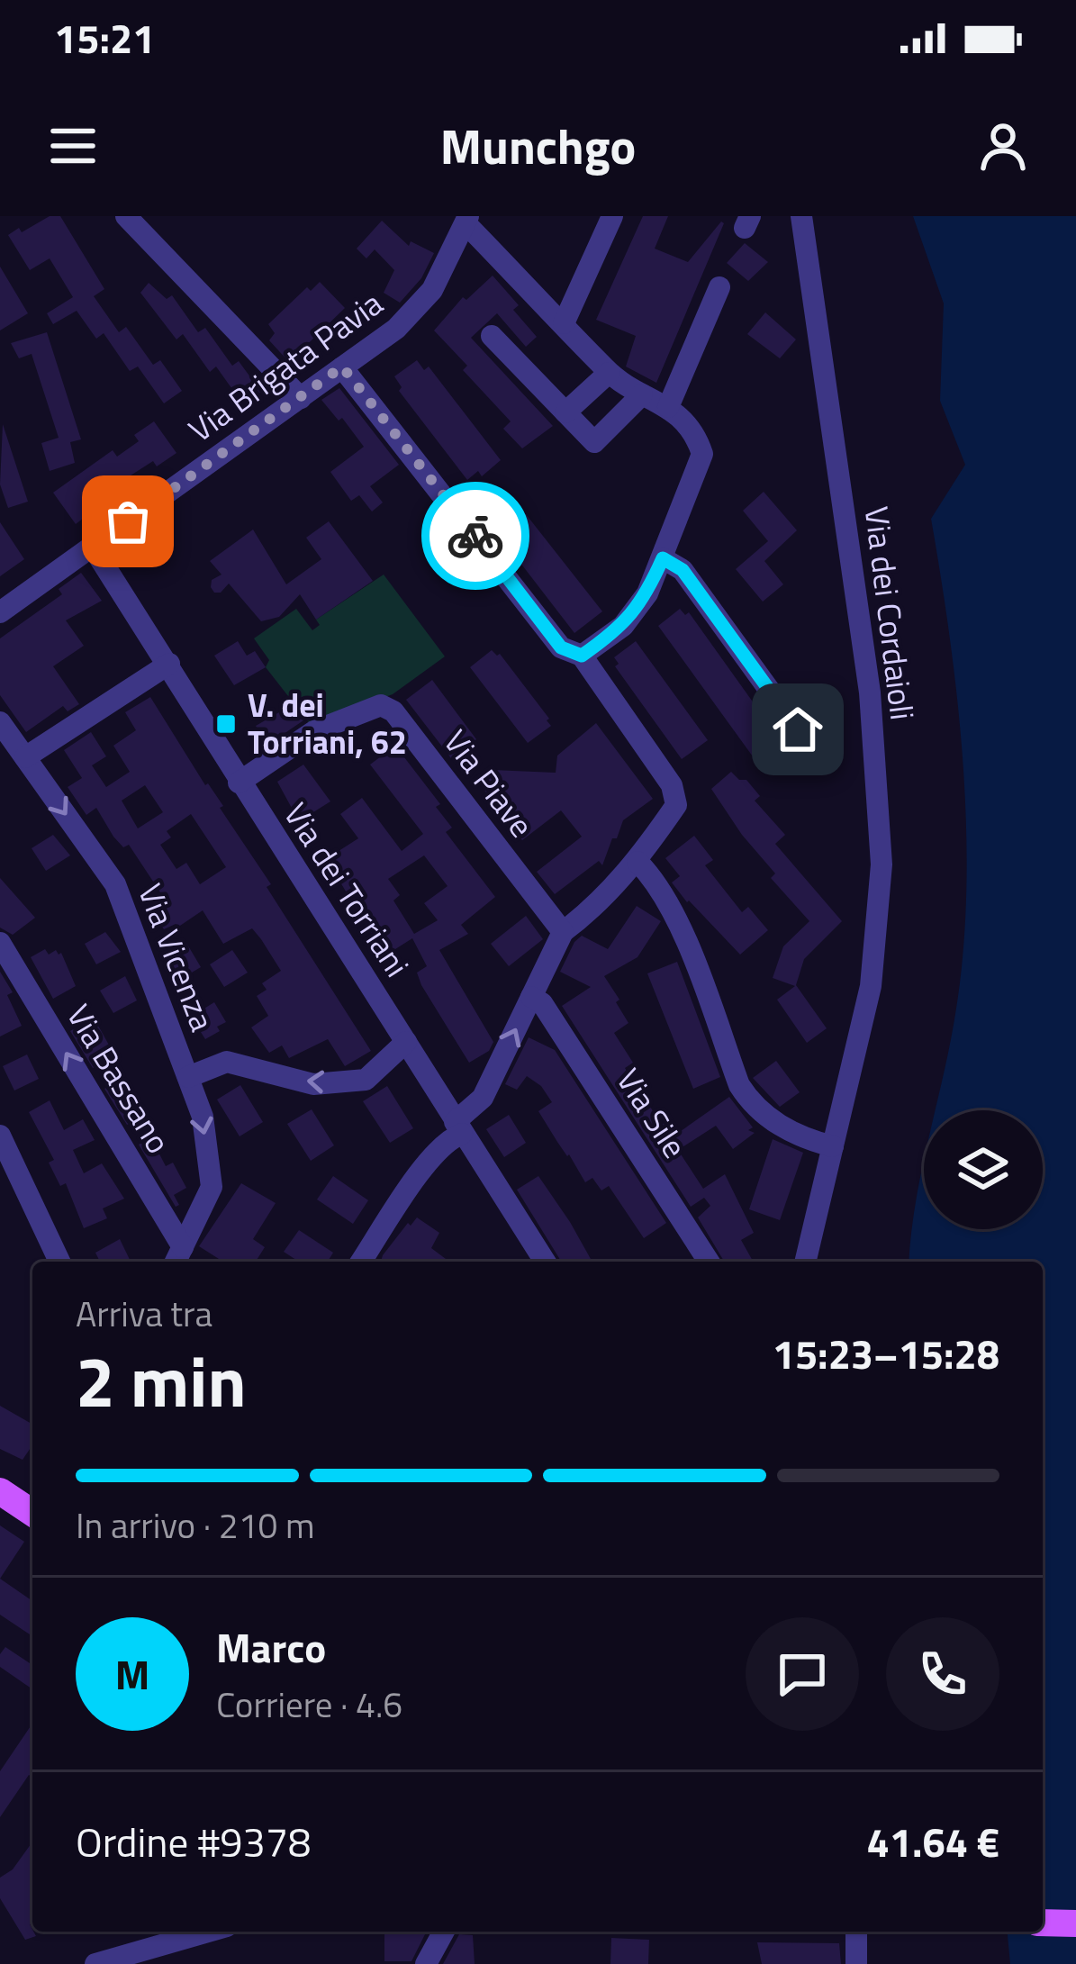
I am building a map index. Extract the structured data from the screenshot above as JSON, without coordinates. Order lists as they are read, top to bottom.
{
  "streets": {
    "street": [
      "Via Brigata Pavia",
      "Via dei Cordaioli",
      "Via Piave",
      "Via dei Torriani",
      "Via Vicenza",
      "Via Bassano",
      "Via Sile"
    ]
  },
  "crossings": [
    ["Via Brigata Pavia", "Via dei Torriani"],
    ["Via Piave", "Via dei Torriani"],
    ["Via dei Torriani", "Via Vicenza"],
    ["Via Vicenza", "Via Bassano"]
  ],
  "places": {
    "transit": ["V. dei Torriani, 62"]
  },
  "page": {
    "status": "15:21",
    "header": "Munchgo",
    "heading": ["2 min", "Arriva tra", "15:23–15:28"],
    "panel": [
      "Marco",
      "Corriere · 4.6",
      "Ordine #9378",
      "41.64 €"
    ],
    "bar": "In arrivo · 210 m",
    "round": "M"
  }
}
